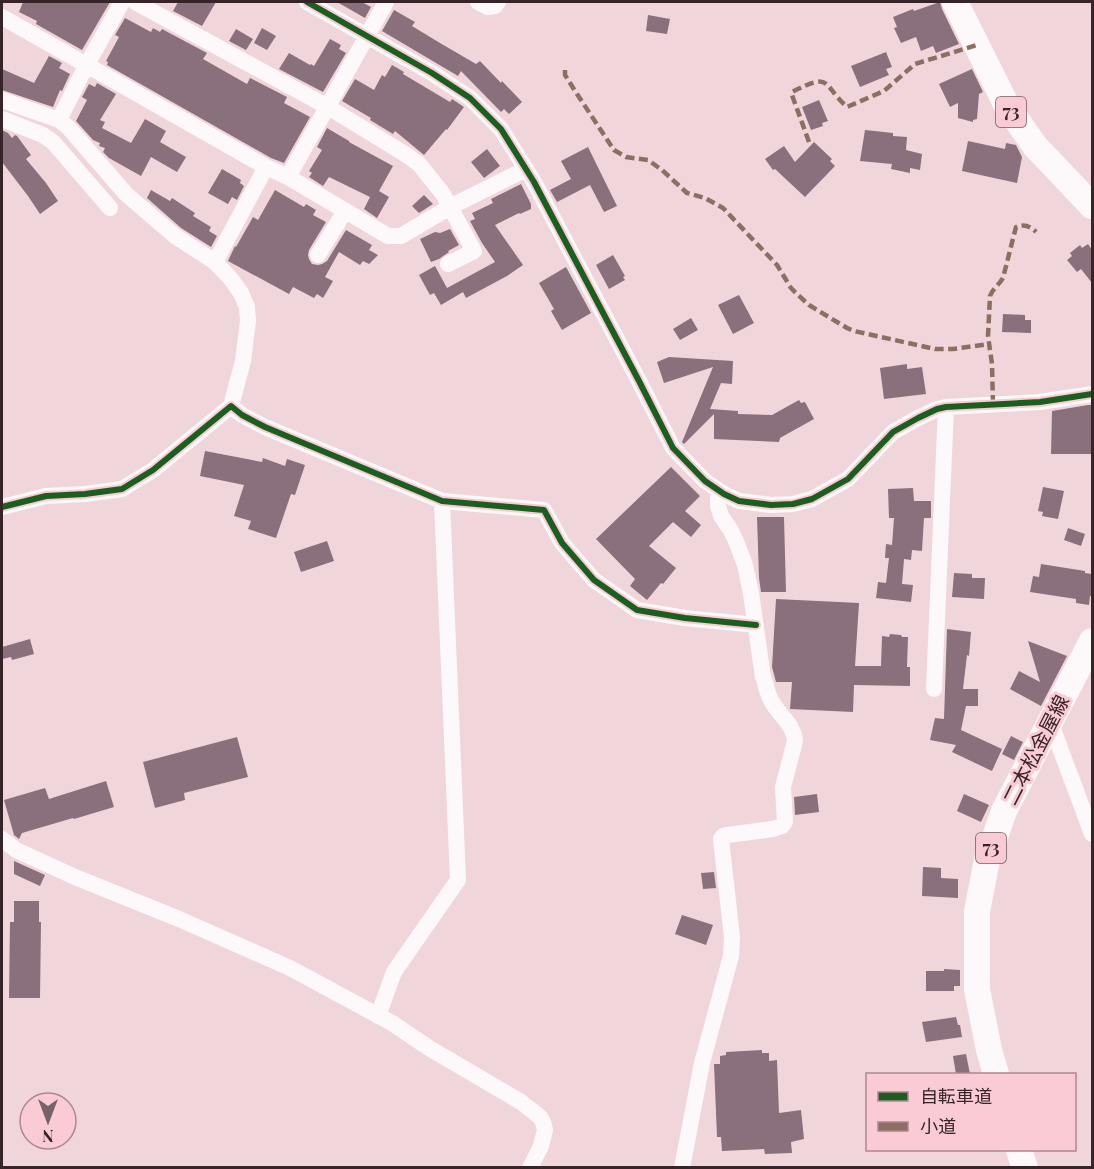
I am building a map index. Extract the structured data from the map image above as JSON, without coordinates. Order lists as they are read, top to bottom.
{
  "streets": {
    "main road": ["73", "二本松金屋線"]
  },
  "legend": ["自転車道", "小道"],
  "north": "bottom"
}
